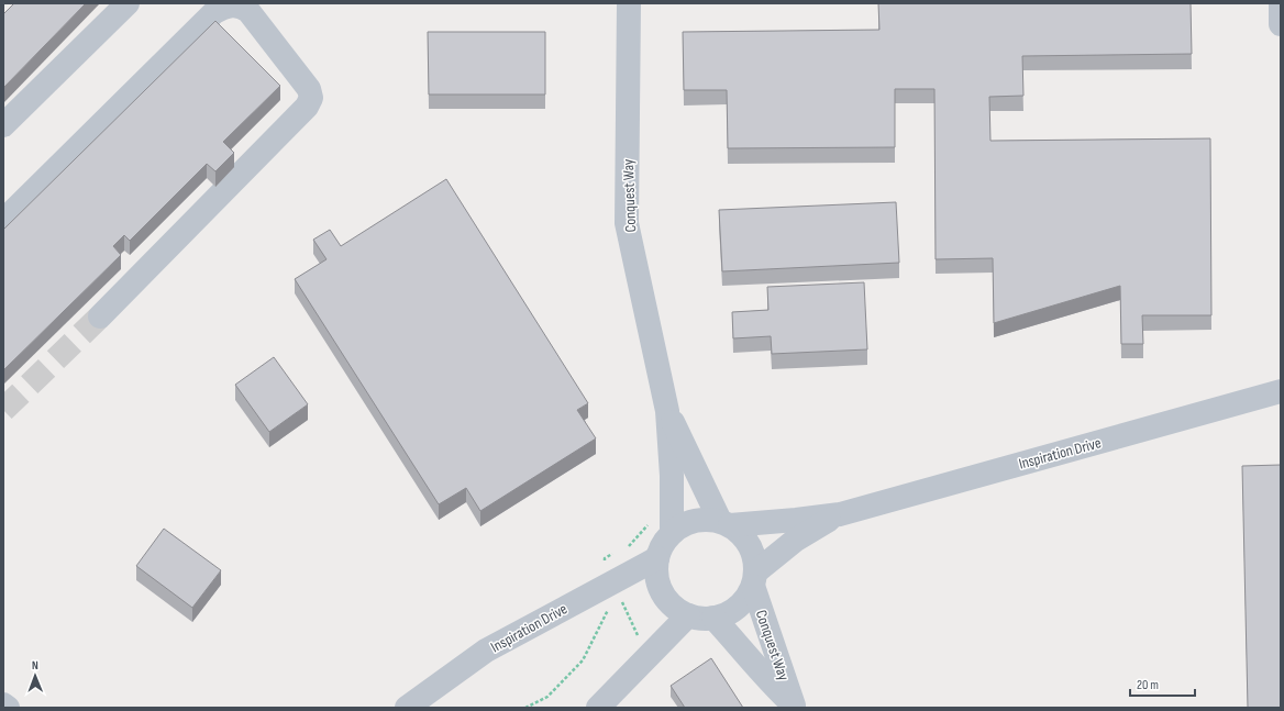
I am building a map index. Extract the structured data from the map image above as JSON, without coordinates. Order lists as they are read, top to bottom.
{
  "streets": {
    "street": ["Conquest Way", "Inspiration Drive"]
  },
  "crossings": [
    ["Conquest Way", "Inspiration Drive"]
  ],
  "scale_bar": "20 m",
  "north": "top"
}
